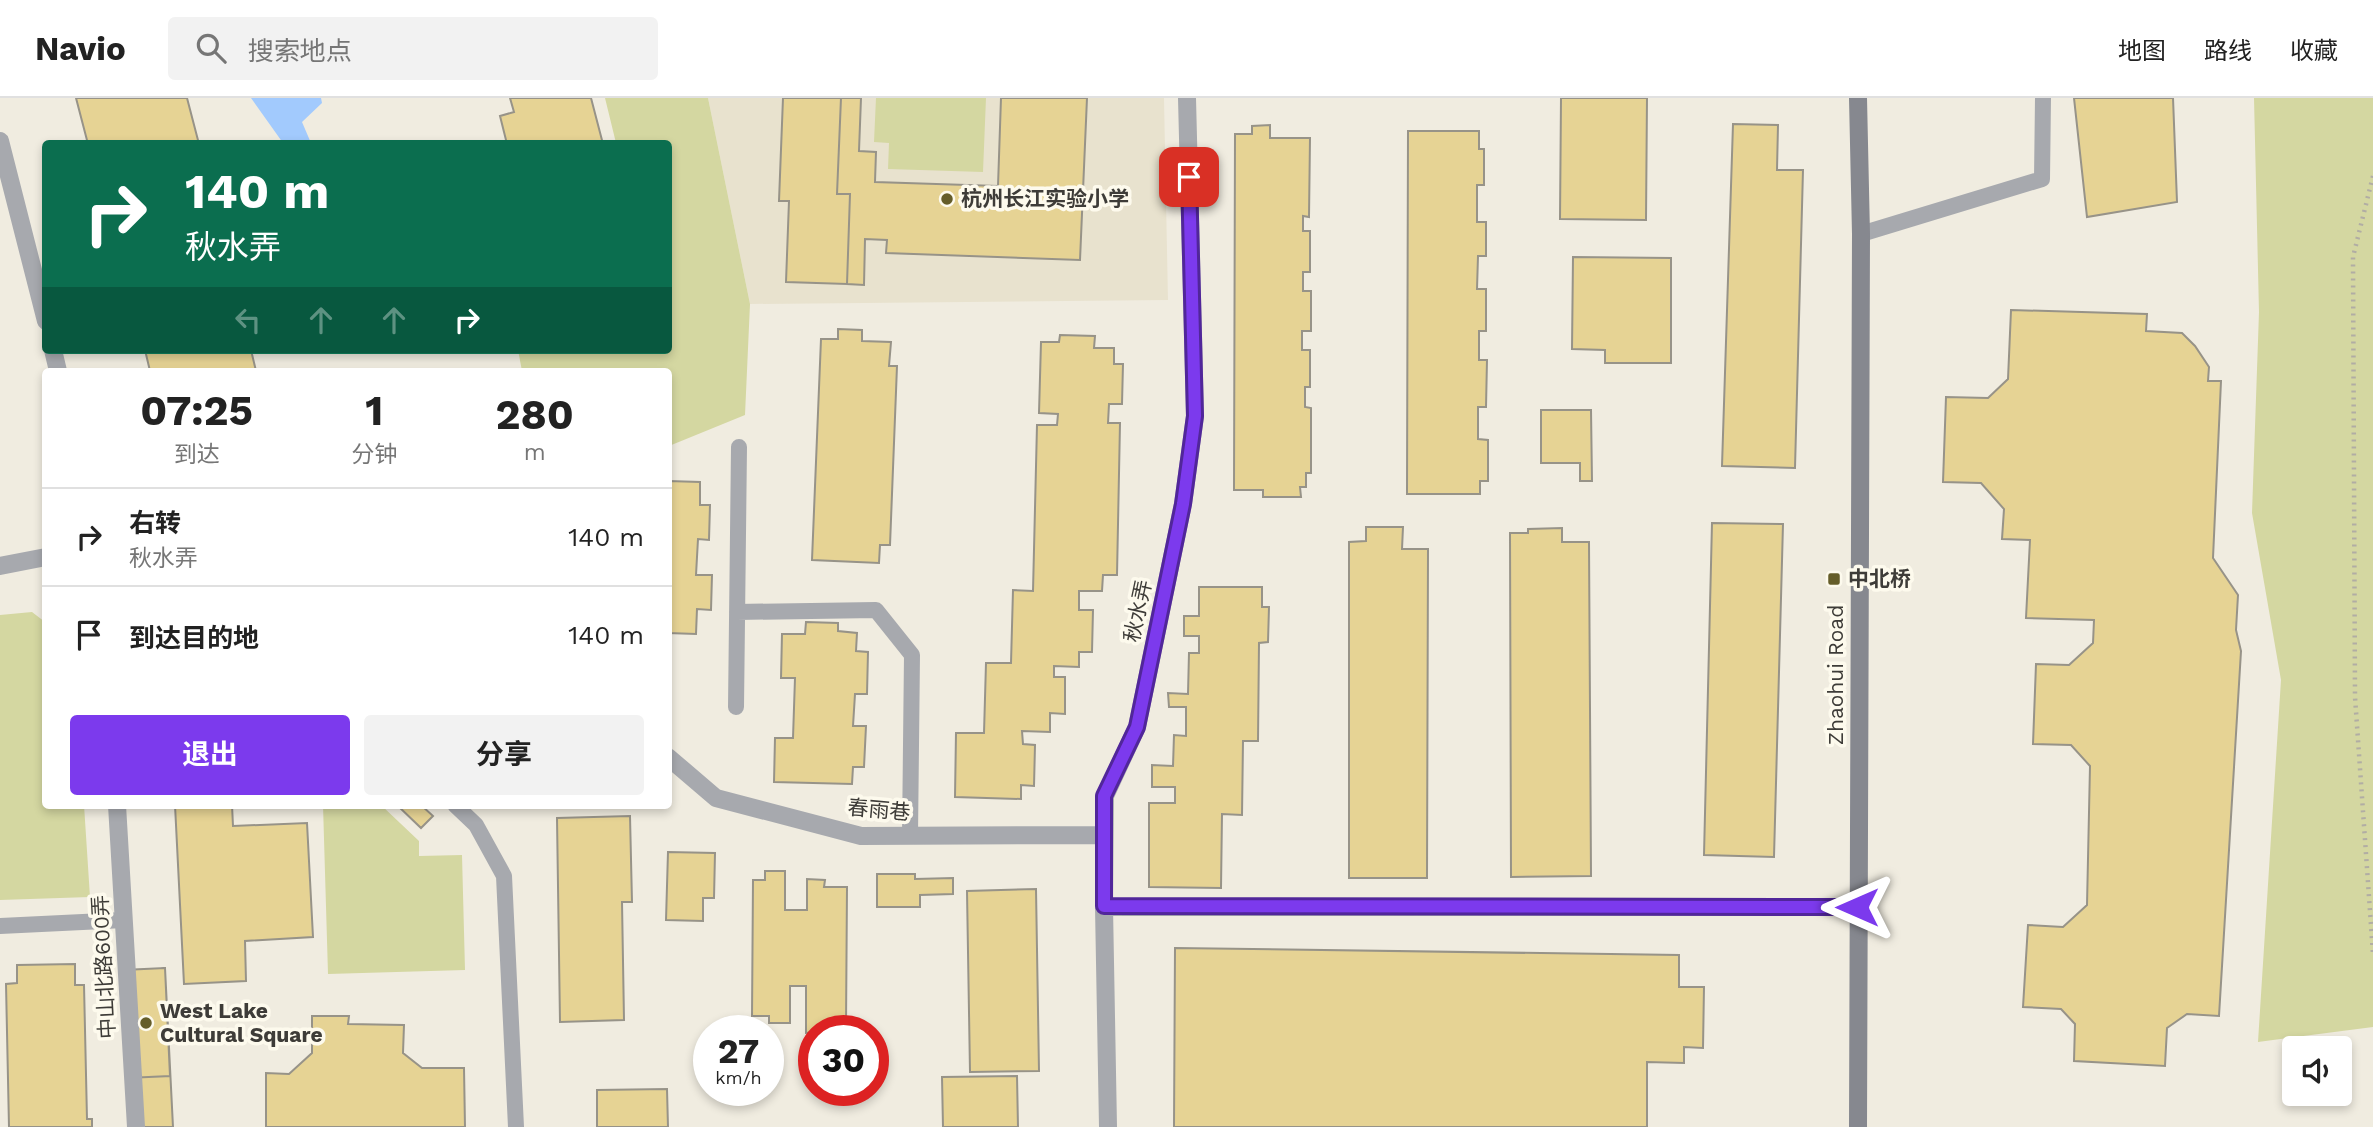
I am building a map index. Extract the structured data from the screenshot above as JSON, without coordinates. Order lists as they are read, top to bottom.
{
  "streets": {
    "street": [
      "秋水弄",
      "Zhaohui Road",
      "春雨巷",
      "中山北路600弄"
    ]
  },
  "crossings": [
    ["秋水弄", "春雨巷"]
  ],
  "places": {
    "other": ["杭州长江实验小学", "West Lake Cultural Square"],
    "transit": ["中北桥"]
  },
  "page": {
    "header": "Navio",
    "search": "搜索地点",
    "nav": ["地图", "路线", "收藏"],
    "turn": ["140 m", "秋水弄"],
    "eta": [
      "07:25",
      "到达",
      "1",
      "分钟",
      "280",
      "m"
    ],
    "list": [
      {
        "name": "右转",
        "note": "秋水弄",
        "value": "140 m"
      },
      {
        "name": "到达目的地",
        "value": "140 m"
      }
    ],
    "buttons": ["退出", "分享"],
    "speed": "27 km/h",
    "limit": "30"
  }
}
